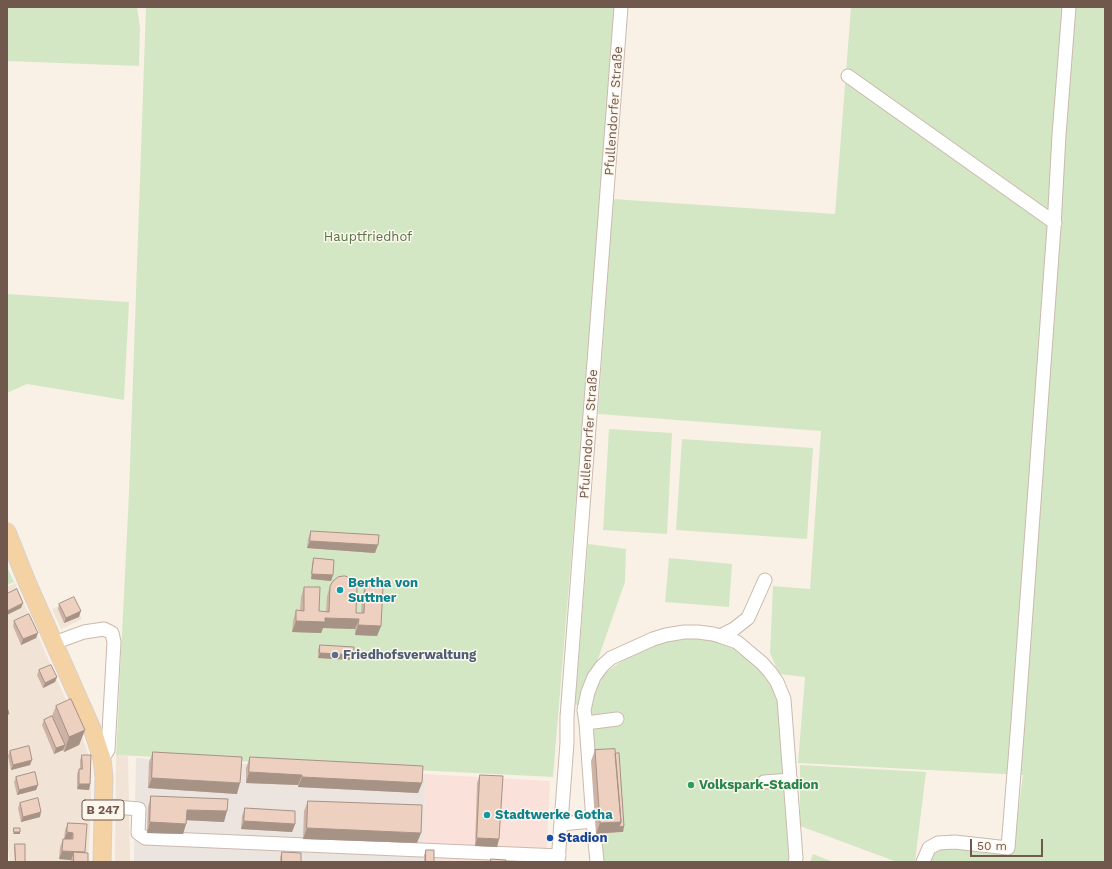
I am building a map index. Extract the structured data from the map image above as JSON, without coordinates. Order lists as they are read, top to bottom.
{
  "streets": {
    "main road": ["B 247"],
    "street": ["Pfullendorfer Straße"]
  },
  "parks": ["Hauptfriedhof"],
  "places": [
    "Bertha von Suttner",
    "Friedhofsverwaltung",
    "Volkspark-Stadion",
    "Stadtwerke Gotha",
    "Stadion"
  ],
  "scale_bar": "50 m"
}
